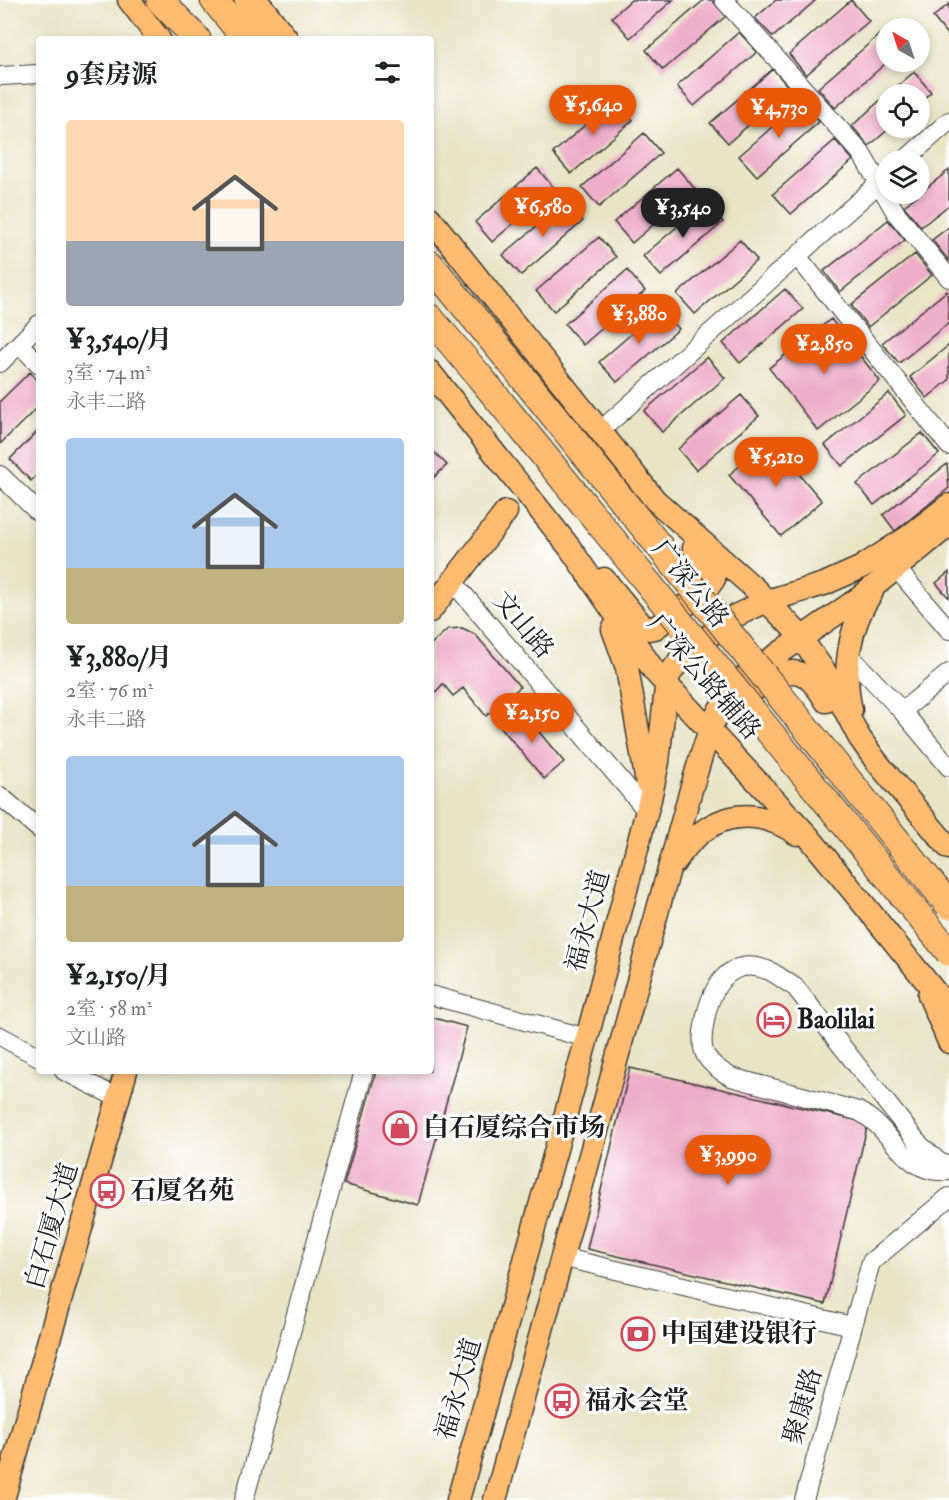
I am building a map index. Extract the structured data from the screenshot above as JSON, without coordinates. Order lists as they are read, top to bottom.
{
  "streets": {
    "highway": ["广深公路"],
    "main road": ["广深公路辅路", "福永大道", "白石厦大道"],
    "street": ["文山路", "聚康路"]
  },
  "crossings": [
    ["文山路", "福永大道"],
    ["广深公路辅路", "福永大道"]
  ],
  "places": {
    "hotel": ["Baolilai"],
    "shop": ["白石厦综合市场"],
    "bus stop": ["石厦名苑", "福永会堂"],
    "bank": ["中国建设银行"]
  },
  "north": "top left",
  "page": {
    "heading": "9套房源",
    "price": [
      "¥5,640",
      "¥4,730",
      "¥6,580",
      "¥3,540",
      "¥3,880",
      "¥2,850",
      "¥5,210",
      "¥2,150",
      "¥3,990"
    ],
    "list": [
      {
        "name": "¥3,540/月",
        "note": "3室 · 74 m² · 永丰二路"
      },
      {
        "name": "¥3,880/月",
        "note": "2室 · 76 m² · 永丰二路"
      },
      {
        "name": "¥2,150/月",
        "note": "2室 · 58 m² · 文山路"
      }
    ]
  }
}
